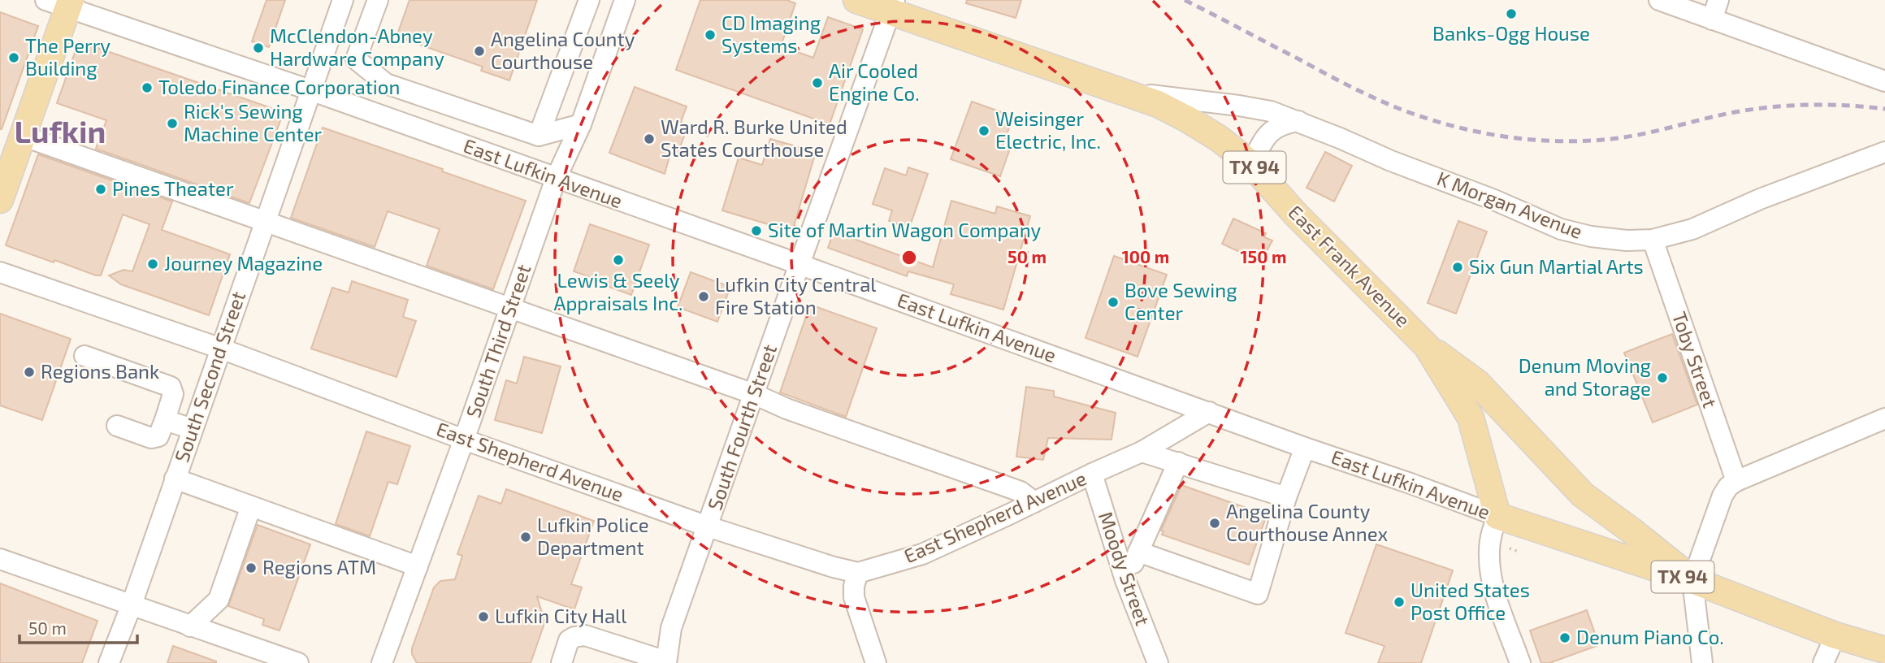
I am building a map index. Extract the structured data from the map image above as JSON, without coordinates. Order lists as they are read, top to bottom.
{
  "streets": {
    "main road": ["TX 94", "East Lufkin Avenue", "East Frank Avenue"],
    "street": [
      "K Morgan Avenue",
      "South Third Street",
      "Toby Street",
      "South Second Street",
      "South Fourth Street",
      "East Shepherd Avenue",
      "Moody Street"
    ]
  },
  "crossings": [
    ["East Lufkin Avenue", "East Frank Avenue"],
    ["East Lufkin Avenue", "South Third Street"],
    ["East Lufkin Avenue", "South Second Street"],
    ["East Lufkin Avenue", "South Fourth Street"],
    ["East Lufkin Avenue", "East Shepherd Avenue"],
    ["K Morgan Avenue", "East Frank Avenue"],
    ["K Morgan Avenue", "Toby Street"],
    ["East Frank Avenue", "South Fourth Street"],
    ["South Third Street", "East Shepherd Avenue"],
    ["South Second Street", "East Shepherd Avenue"],
    ["South Fourth Street", "East Shepherd Avenue"],
    ["East Shepherd Avenue", "Moody Street"]
  ],
  "districts": ["Lufkin"],
  "places": [
    "Banks-Ogg House",
    "CD Imaging Systems",
    "McClendon-Abney Hardware Company",
    "Angelina County Courthouse",
    "The Perry Building",
    "Air Cooled Engine Co.",
    "Toledo Finance Corporation",
    "Rick's Sewing Machine Center",
    "Weisinger Electric, Inc.",
    "Ward R. Burke United States Courthouse",
    "Pines Theater",
    "Site of Martin Wagon Company",
    "Lewis & Seely Appraisals Inc.",
    "Journey Magazine",
    "Six Gun Martial Arts",
    "Lufkin City Central Fire Station",
    "Bove Sewing Center",
    "Regions Bank",
    "Denum Moving and Storage",
    "Angelina County Courthouse Annex",
    "Lufkin Police Department",
    "Regions ATM",
    "United States Post Office",
    "Lufkin City Hall",
    "Denum Piano Co."
  ],
  "scale_bar": "50 m",
  "rings": ["50 m", "100 m", "150 m"]
}
